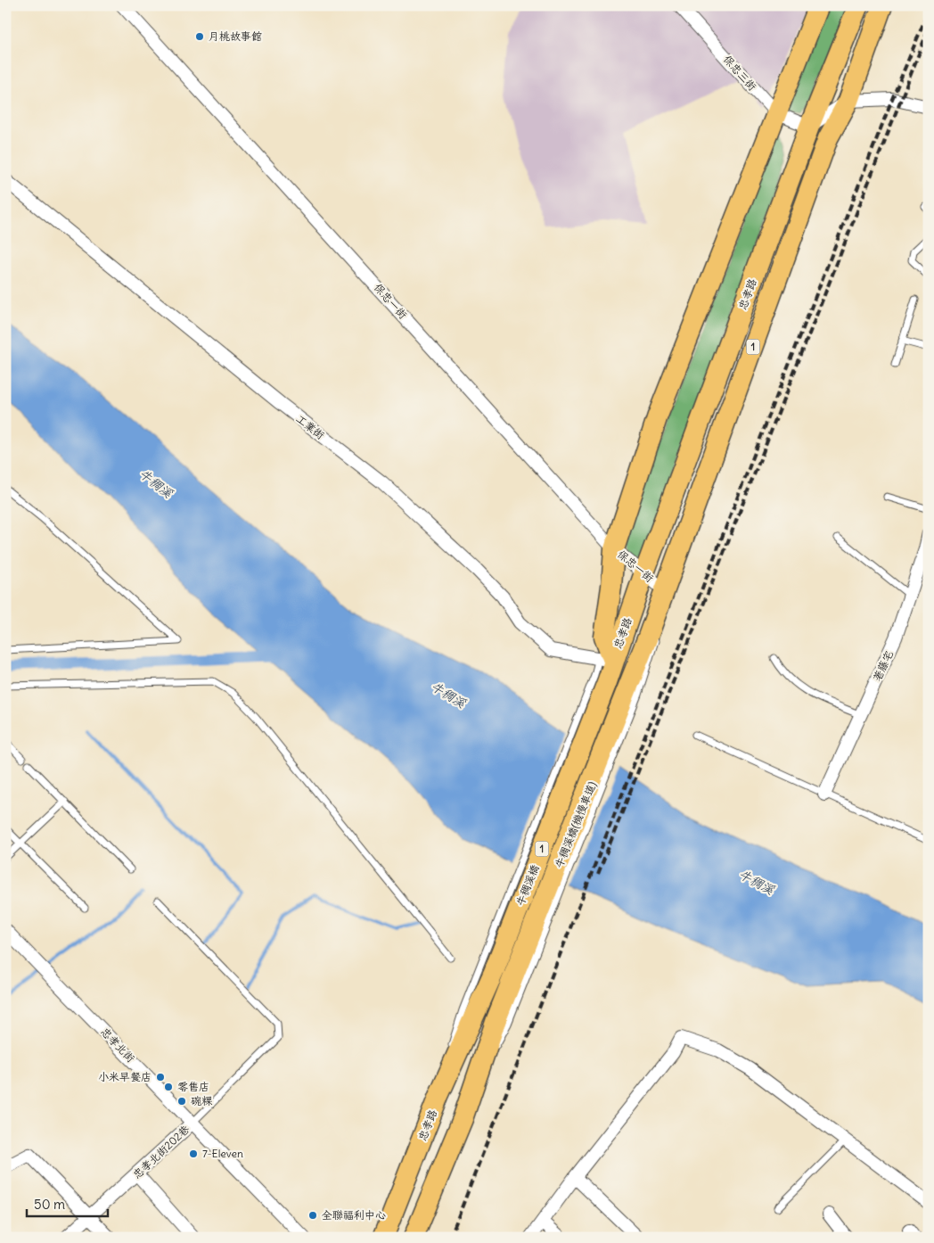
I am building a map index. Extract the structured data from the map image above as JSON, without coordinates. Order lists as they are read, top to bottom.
{
  "streets": {
    "main road": ["忠孝路", "1", "牛稠溪橋"],
    "street": [
      "保忠三街",
      "保忠一街",
      "工業街",
      "荖藤宅",
      "忠孝北街",
      "忠孝北街202巷"
    ]
  },
  "crossings": [
    ["保忠三街", "忠孝路"],
    ["忠孝路", "保忠一街"],
    ["忠孝路", "工業街"],
    ["忠孝路", "牛稠溪橋"],
    ["工業街", "牛稠溪橋"],
    ["忠孝北街", "忠孝北街202巷"]
  ],
  "water": ["牛稠溪"],
  "places": [
    "月桃故事館",
    "小米早餐店",
    "零售店",
    "碗粿",
    "7-Eleven",
    "全聯福利中心"
  ],
  "scale_bar": "50 m"
}
